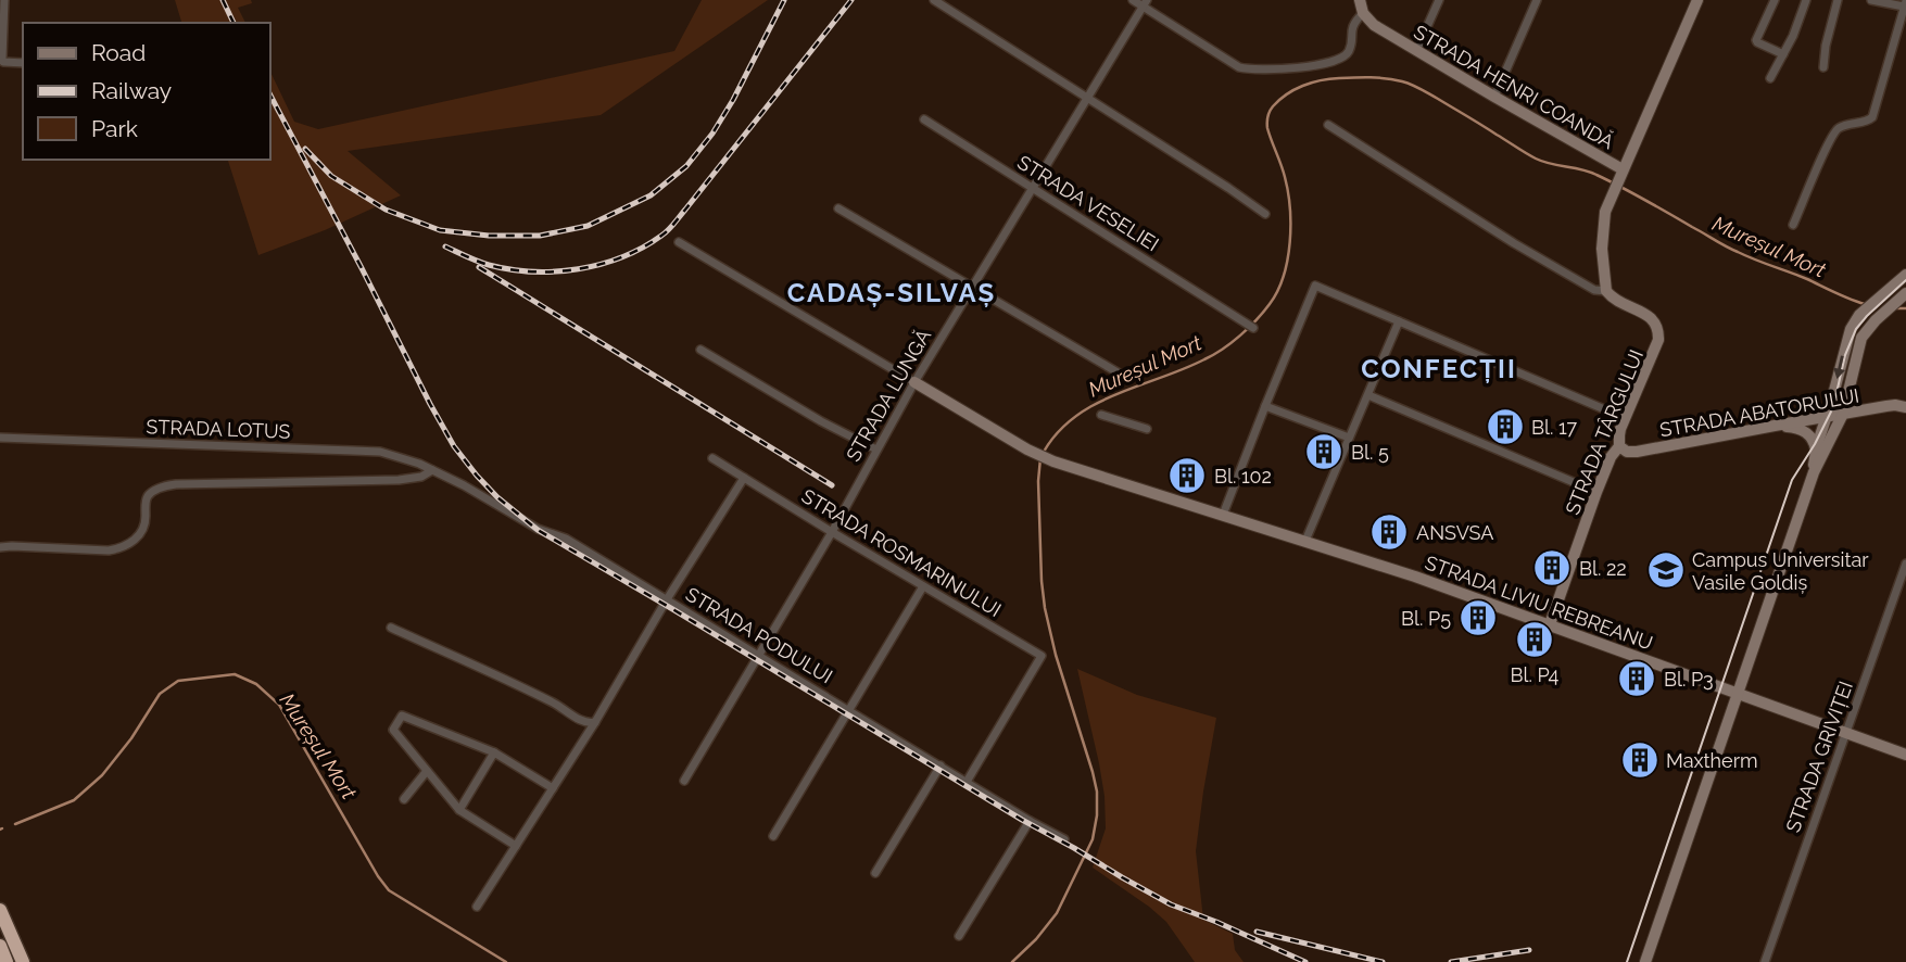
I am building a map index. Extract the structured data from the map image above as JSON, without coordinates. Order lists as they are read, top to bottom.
{
  "streets": {
    "street": [
      "STRADA HENRI COANDĂ",
      "STRADA VESELIEI",
      "STRADA LUNGĂ",
      "STRADA ABATORULUI",
      "STRADA LOTUS",
      "STRADA TÂRGULUI",
      "STRADA ROSMARINULUI",
      "STRADA LIVIU REBREANU",
      "STRADA PODULUI",
      "STRADA GRIVIȚEI"
    ]
  },
  "crossings": [
    ["STRADA VESELIEI", "STRADA LUNGĂ"],
    ["STRADA LUNGĂ", "STRADA ROSMARINULUI"],
    ["STRADA LUNGĂ", "STRADA LIVIU REBREANU"],
    ["STRADA LUNGĂ", "STRADA PODULUI"],
    ["STRADA ABATORULUI", "STRADA TÂRGULUI"],
    ["STRADA LOTUS", "STRADA PODULUI"],
    ["STRADA TÂRGULUI", "STRADA LIVIU REBREANU"],
    ["STRADA ROSMARINULUI", "STRADA PODULUI"],
    ["STRADA LIVIU REBREANU", "STRADA GRIVIȚEI"]
  ],
  "districts": ["CADAȘ-SILVAȘ", "CONFECȚII"],
  "water": ["Mureșul Mort"],
  "places": {
    "building": [
      "Bl. 17",
      "Bl. 5",
      "Bl. 102",
      "ANSVSA",
      "Bl. 22",
      "Bl. P5",
      "Bl. P4",
      "Bl. P3",
      "Maxtherm"
    ],
    "school or university": ["Campus Universitar Vasile Goldiș"]
  },
  "legend": ["Road", "Railway", "Park"]
}
